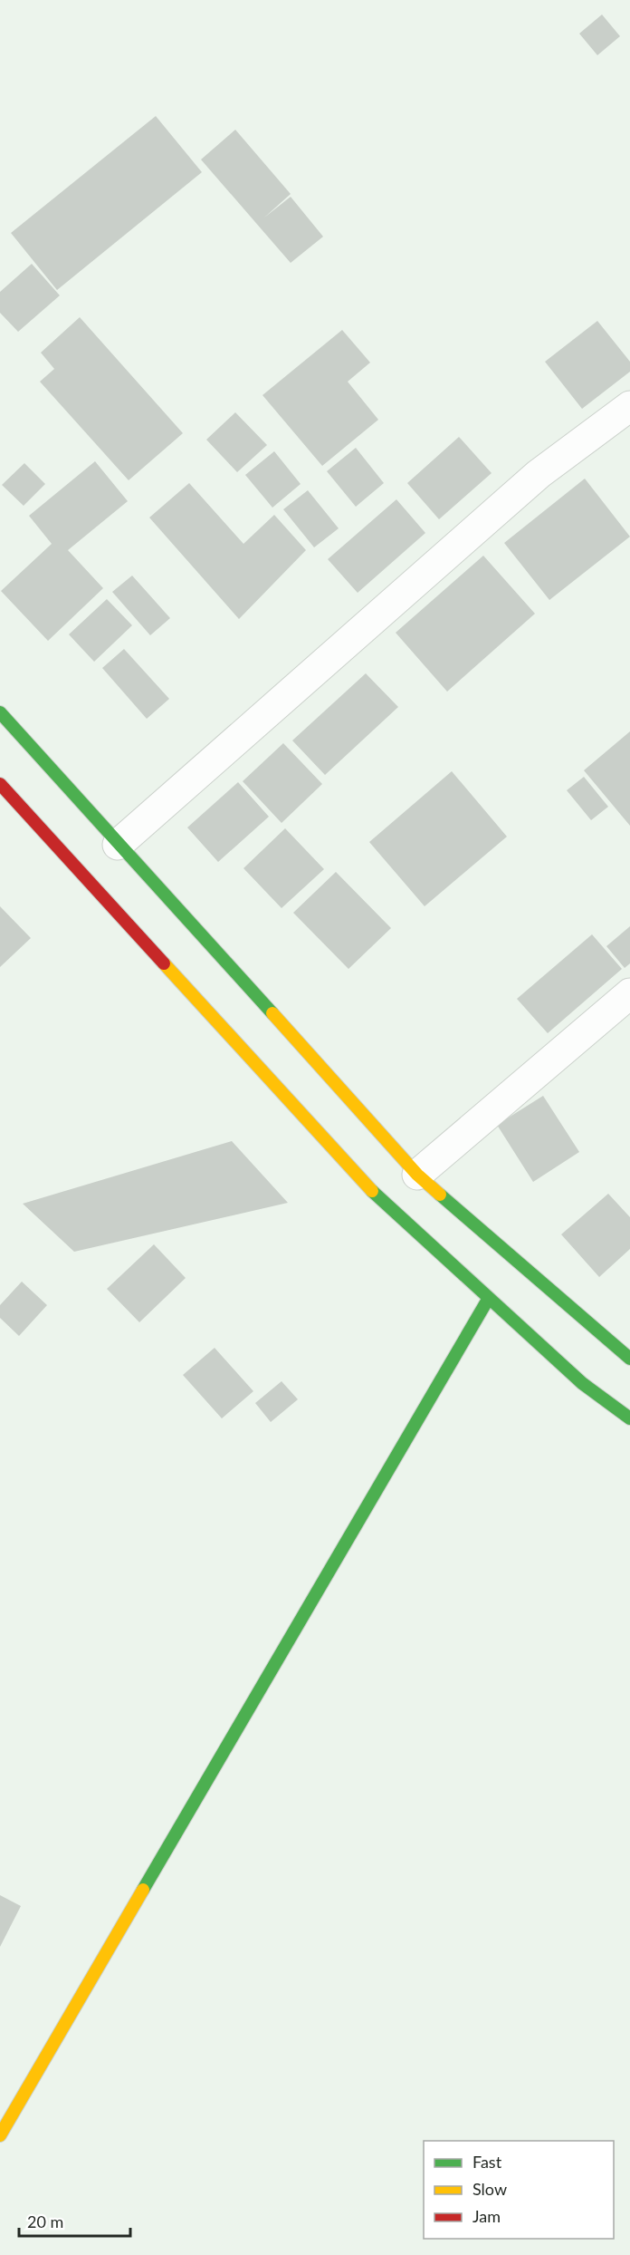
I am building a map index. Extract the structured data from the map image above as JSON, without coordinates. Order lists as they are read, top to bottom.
{
  "legend": ["Fast", "Slow", "Jam"],
  "scale_bar": "20 m"
}
